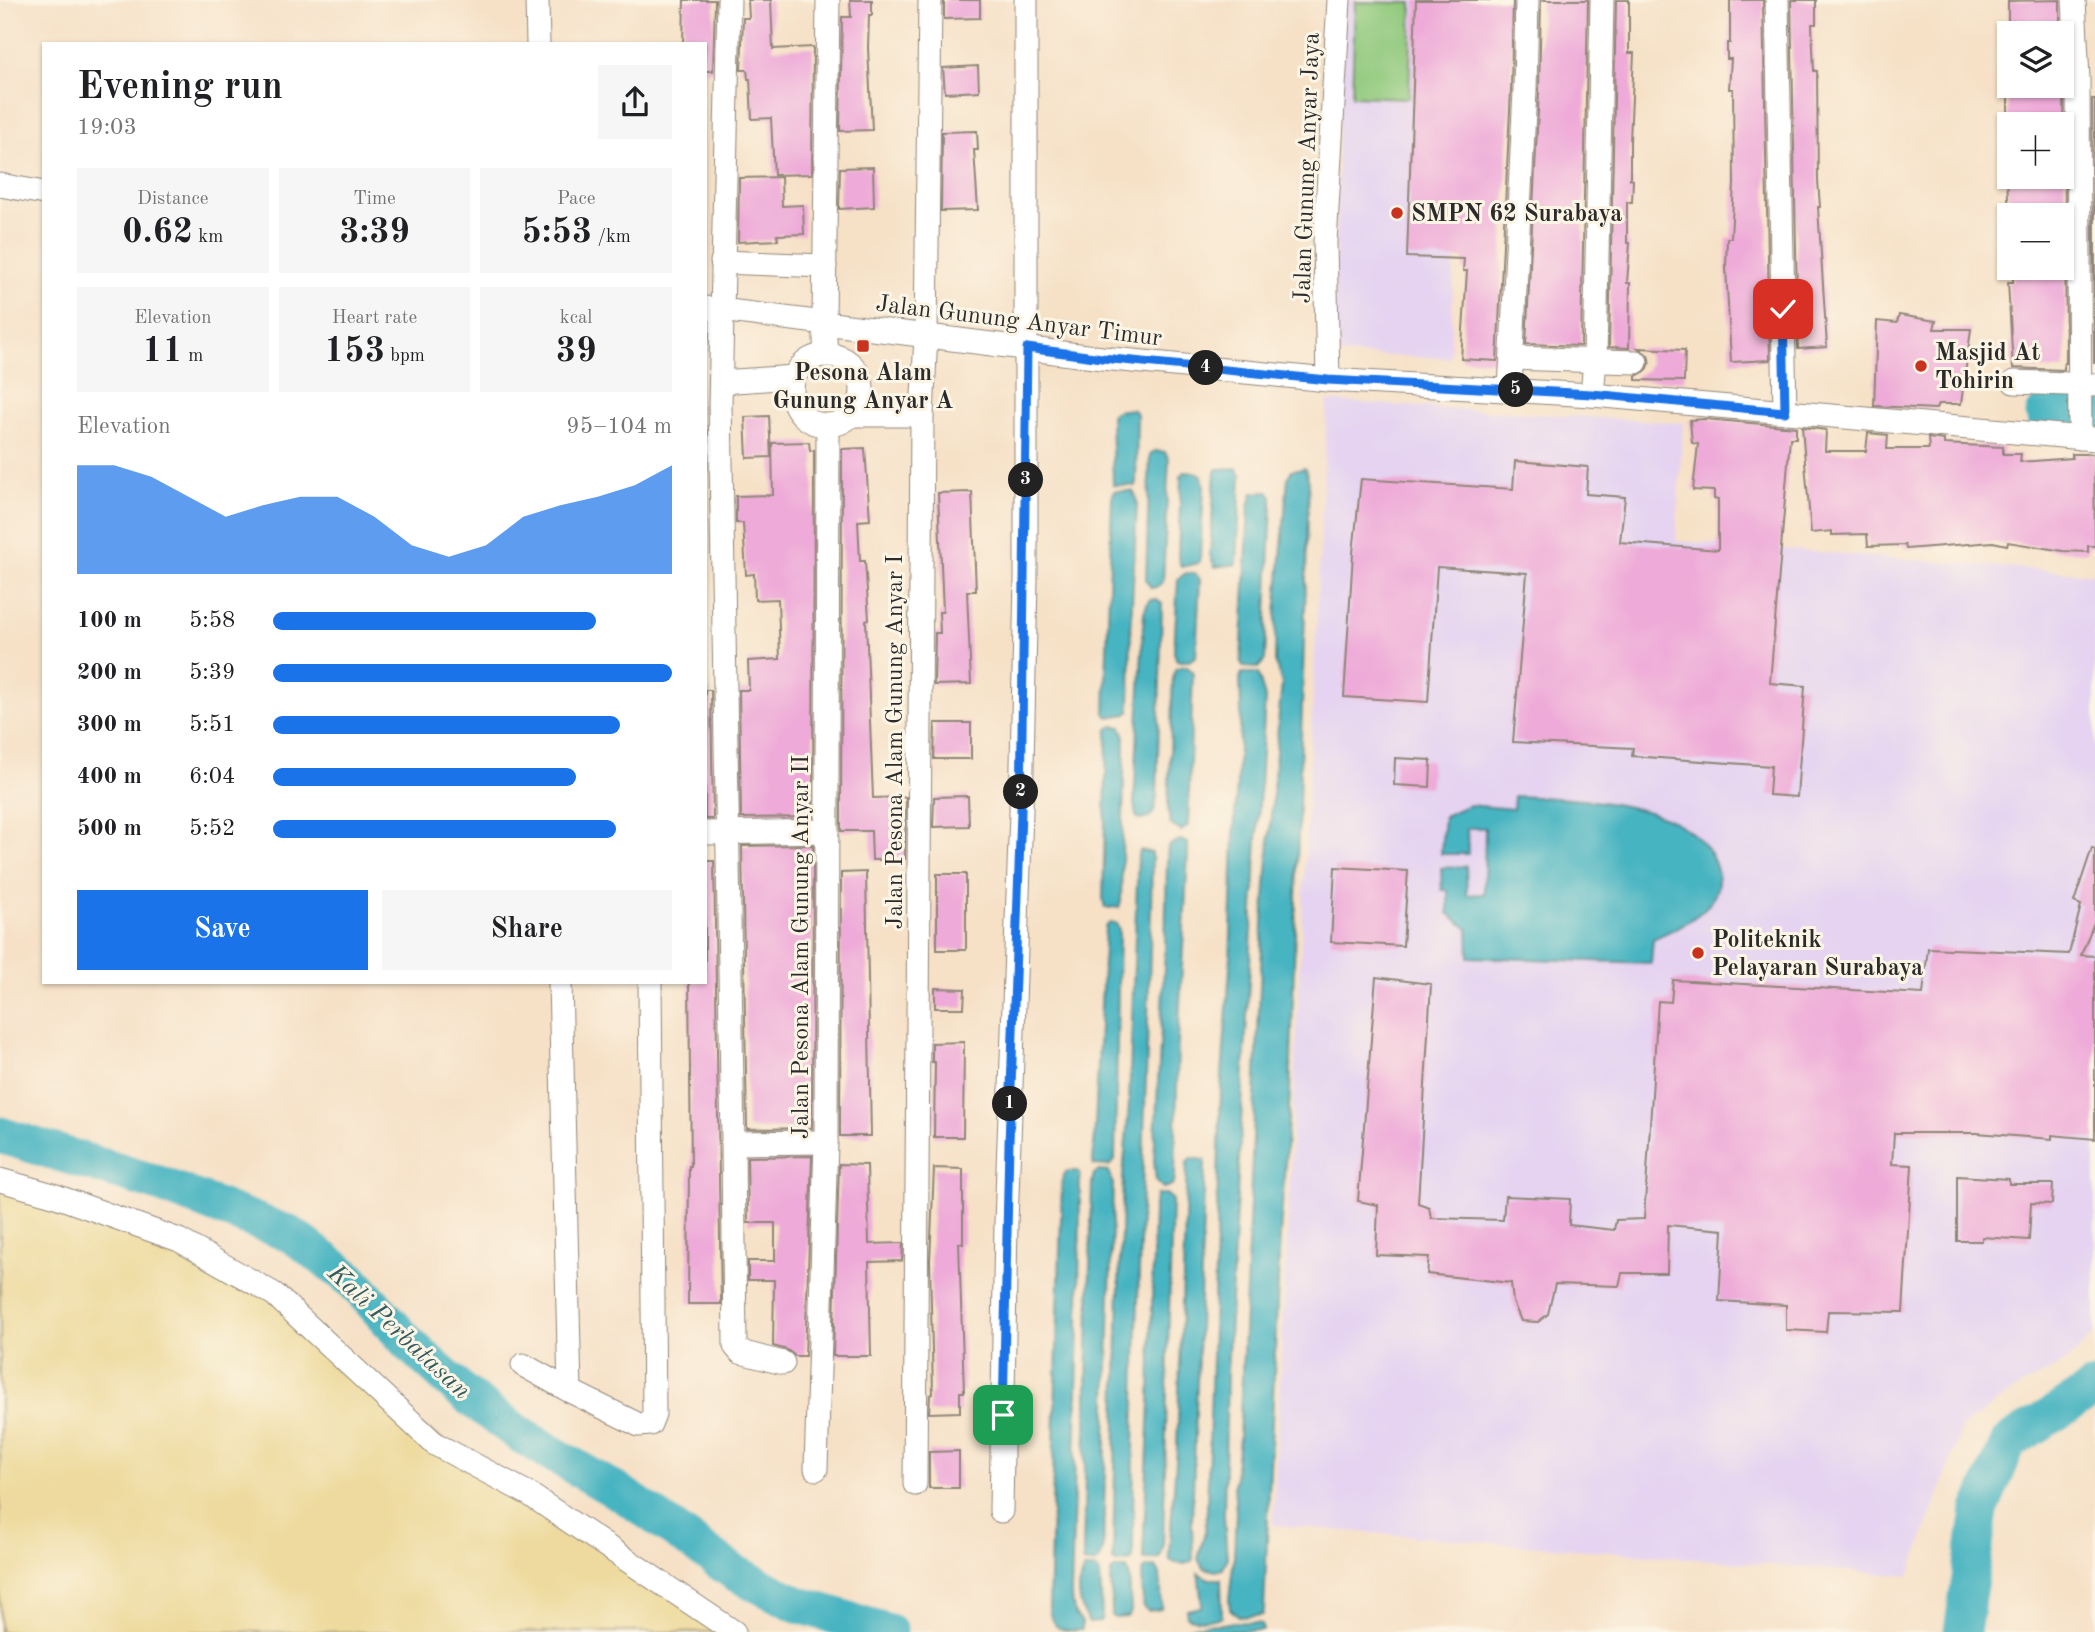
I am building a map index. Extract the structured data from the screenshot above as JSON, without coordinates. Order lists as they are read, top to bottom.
{
  "streets": {
    "street": [
      "Jalan Gunung Anyar Jaya",
      "Jalan Gunung Anyar Timur",
      "Jalan Pesona Alam Gunung Anyar I",
      "Jalan Pesona Alam Gunung Anyar II"
    ]
  },
  "crossings": [
    ["Jalan Gunung Anyar Jaya", "Jalan Gunung Anyar Timur"],
    ["Jalan Gunung Anyar Timur", "Jalan Pesona Alam Gunung Anyar I"]
  ],
  "water": ["Kali Perbatasan"],
  "places": {
    "other": ["SMPN 62 Surabaya", "Masjid At Tohirin", "Politeknik Pelayaran Surabaya"],
    "transit": ["Pesona Alam Gunung Anyar A"]
  },
  "page": {
    "map_buttons": ["+", "−"],
    "heading": ["Evening run", "19:03"],
    "stats": [
      ["Distance", "0.62 km"],
      ["Time", "3:39"],
      ["Pace", "5:53 /km"],
      ["Elevation", "11 m"],
      ["Heart rate", "153 bpm"],
      ["kcal", "39"]
    ],
    "pins": [
      "4",
      "5",
      "3",
      "2",
      "1"
    ],
    "chart": ["Elevation", "95–104 m"],
    "list": [
      {
        "name": "100 m",
        "note": "5:58"
      },
      {
        "name": "200 m",
        "note": "5:39"
      },
      {
        "name": "300 m",
        "note": "5:51"
      },
      {
        "name": "400 m",
        "note": "6:04"
      },
      {
        "name": "500 m",
        "note": "5:52"
      }
    ],
    "buttons": ["Save", "Share"]
  }
}
